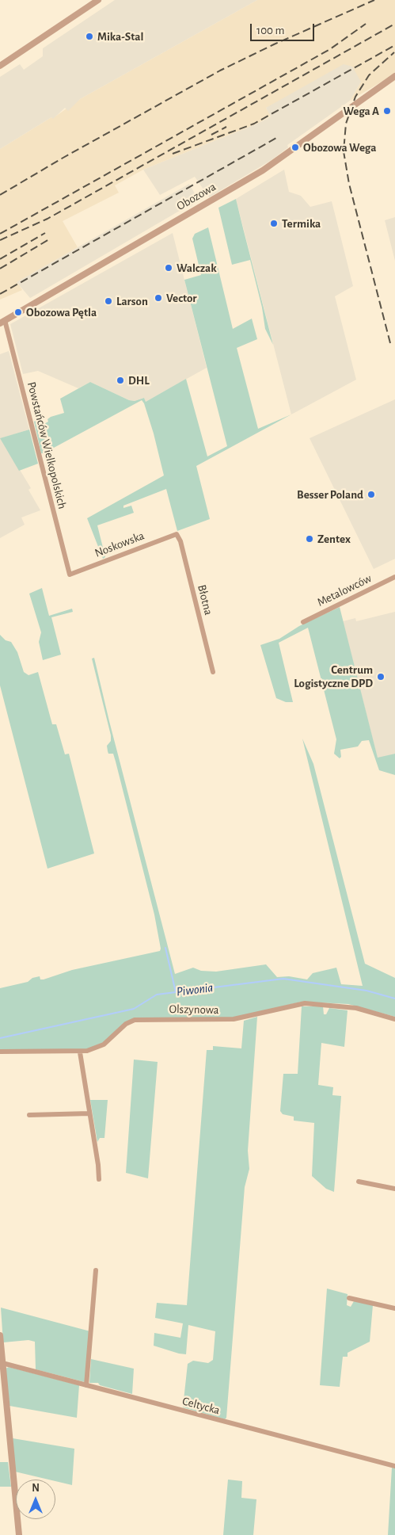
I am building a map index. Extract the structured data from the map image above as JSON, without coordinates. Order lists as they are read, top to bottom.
{
  "streets": {
    "street": [
      "Obozowa",
      "Powstańców Wielkopolskich",
      "Noskowska",
      "Metalowców",
      "Błotna",
      "Olszynowa",
      "Celtycka"
    ]
  },
  "crossings": [
    ["Obozowa", "Powstańców Wielkopolskich"],
    ["Powstańców Wielkopolskich", "Noskowska"],
    ["Noskowska", "Błotna"]
  ],
  "water": ["Piwonia"],
  "places": [
    "Mika-Stal",
    "Wega A",
    "Obozowa Wega",
    "Termika",
    "Walczak",
    "Vector",
    "Larson",
    "Obozowa Pętla",
    "DHL",
    "Besser Poland",
    "Zentex",
    "Centrum Logistyczne DPD"
  ],
  "scale_bar": "100 m",
  "north": "top"
}
